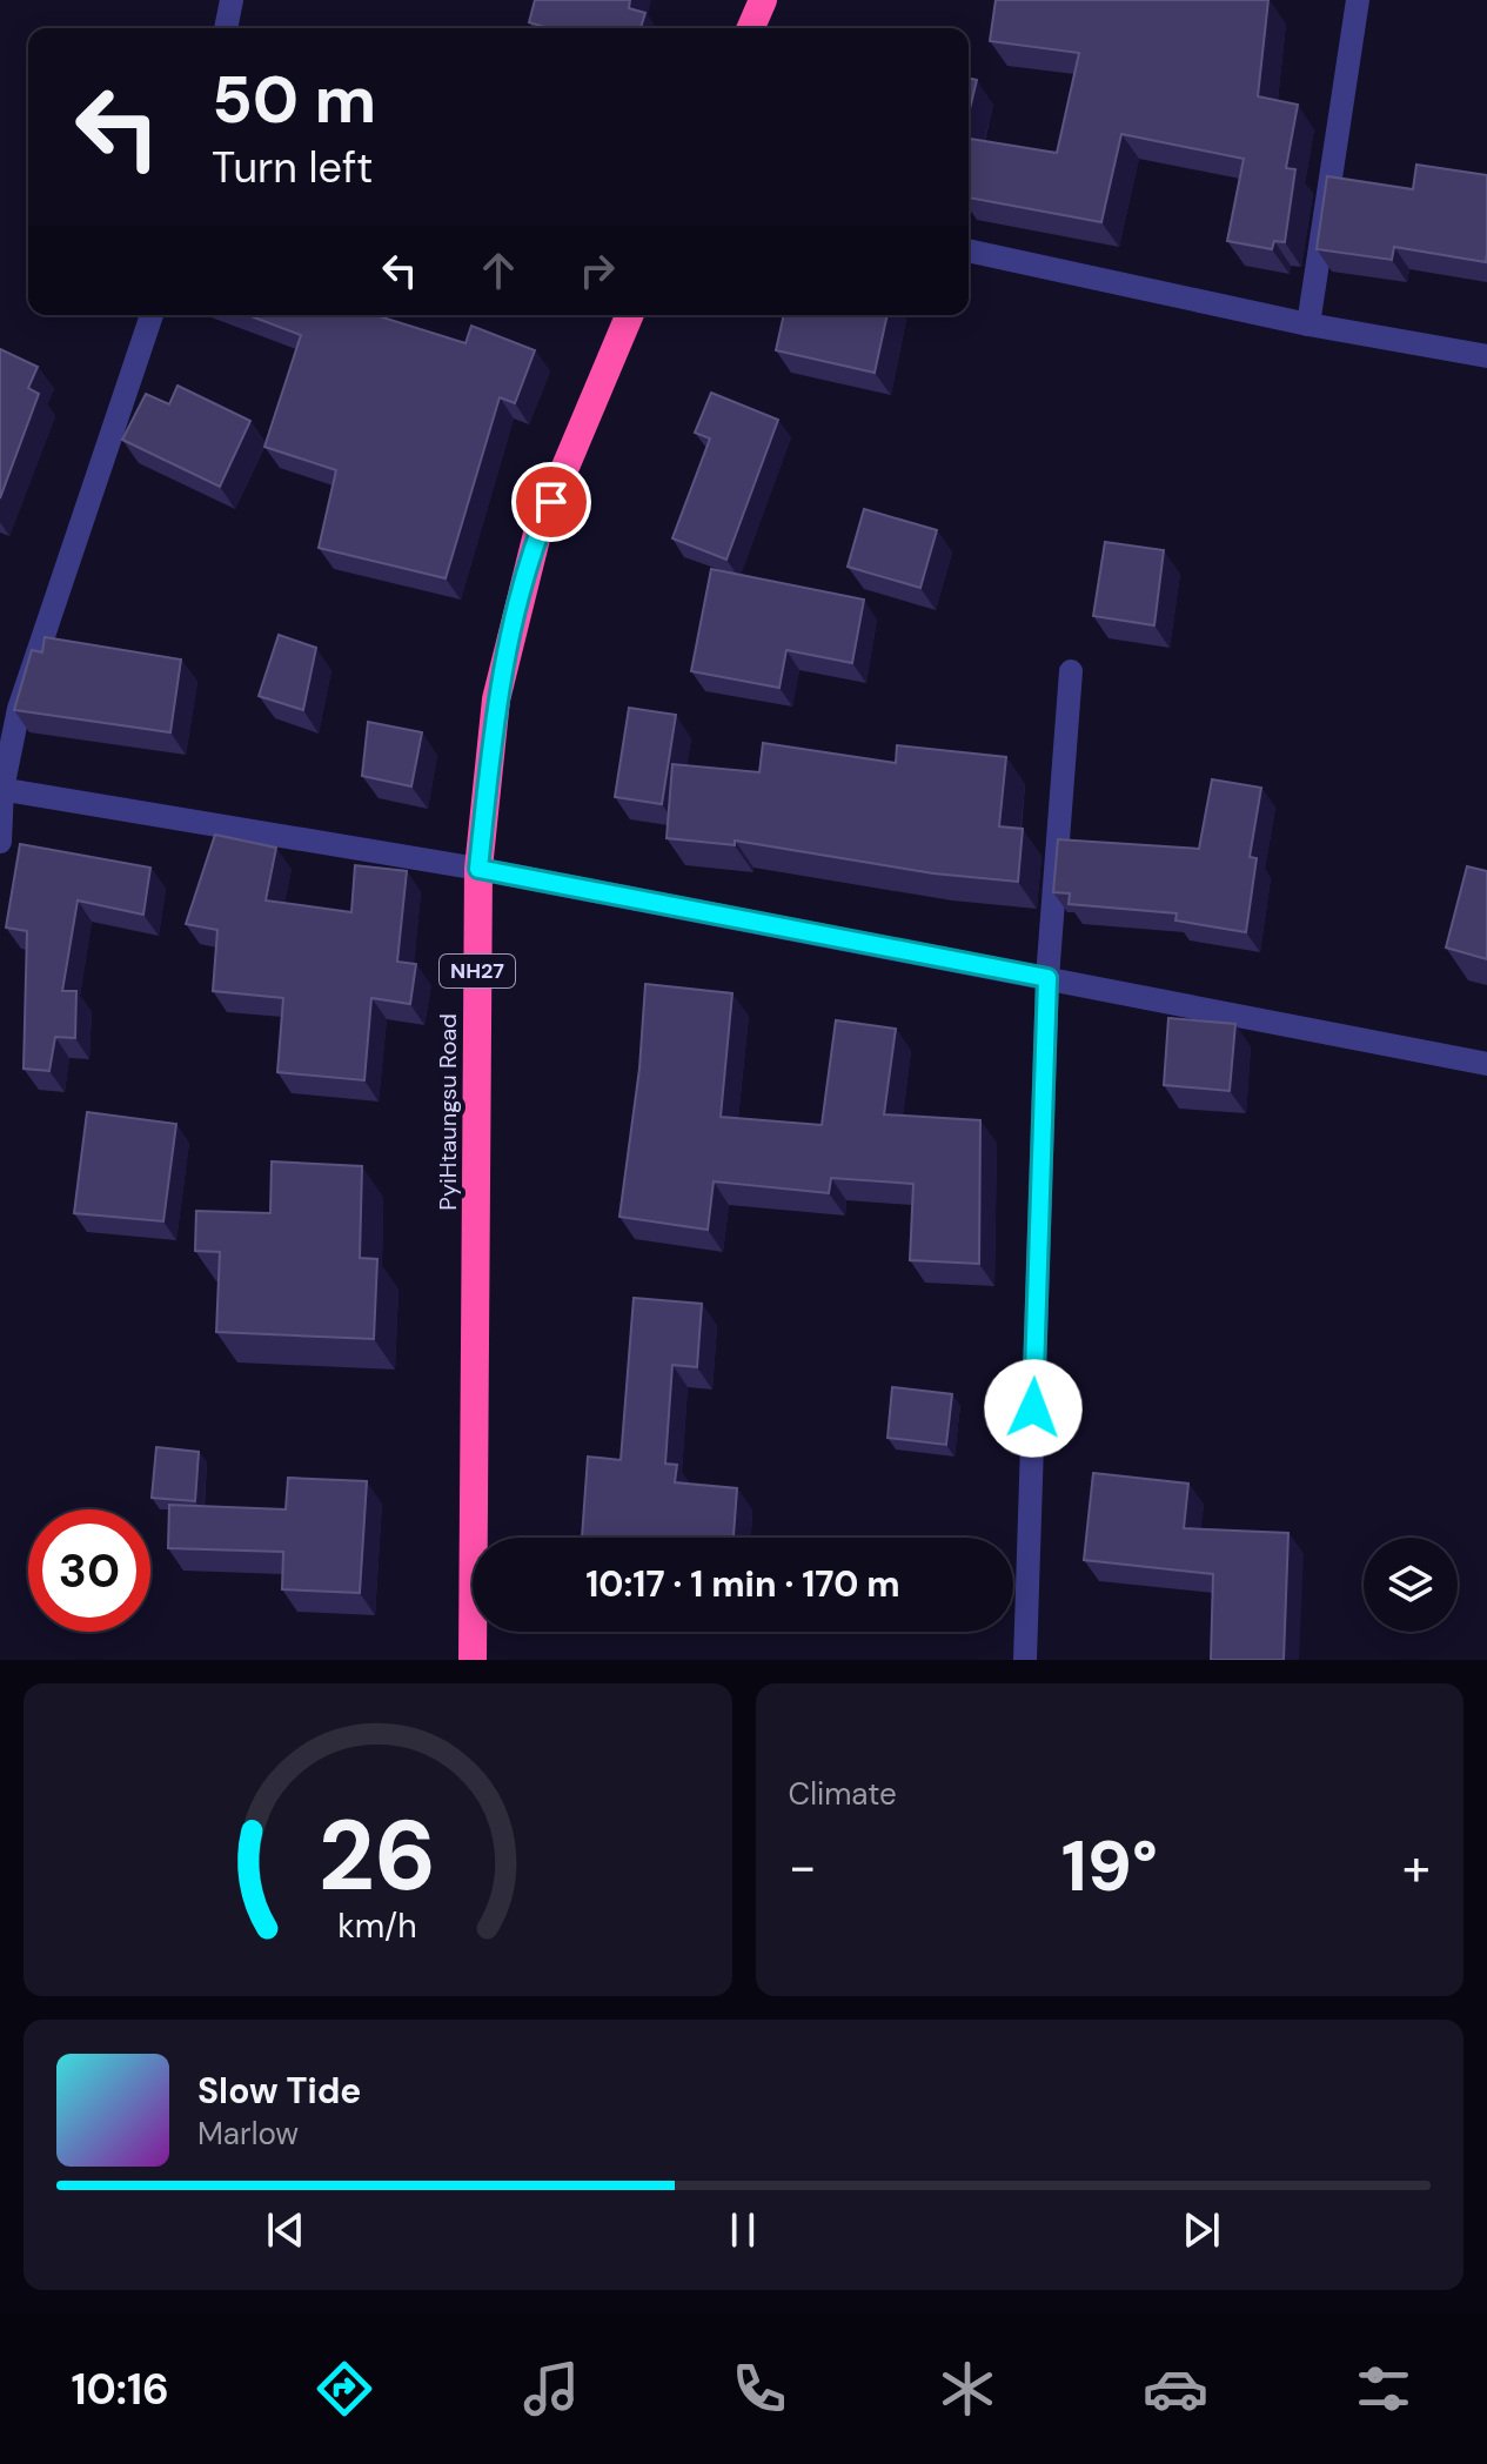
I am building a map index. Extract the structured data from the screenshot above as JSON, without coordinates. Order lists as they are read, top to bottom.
{
  "streets": {
    "highway": ["NH27", "PyiHtaungsu Road"]
  },
  "page": {
    "turn": ["50 m", "Turn left"],
    "limit": "30",
    "trip": "10:17 · 1 min · 170 m",
    "tile": "Climate",
    "heat": ["−", "19°", "+"],
    "song": ["Slow Tide", "Marlow"],
    "tabs": "10:16",
    "gauge": ["26", "km/h"]
  }
}
